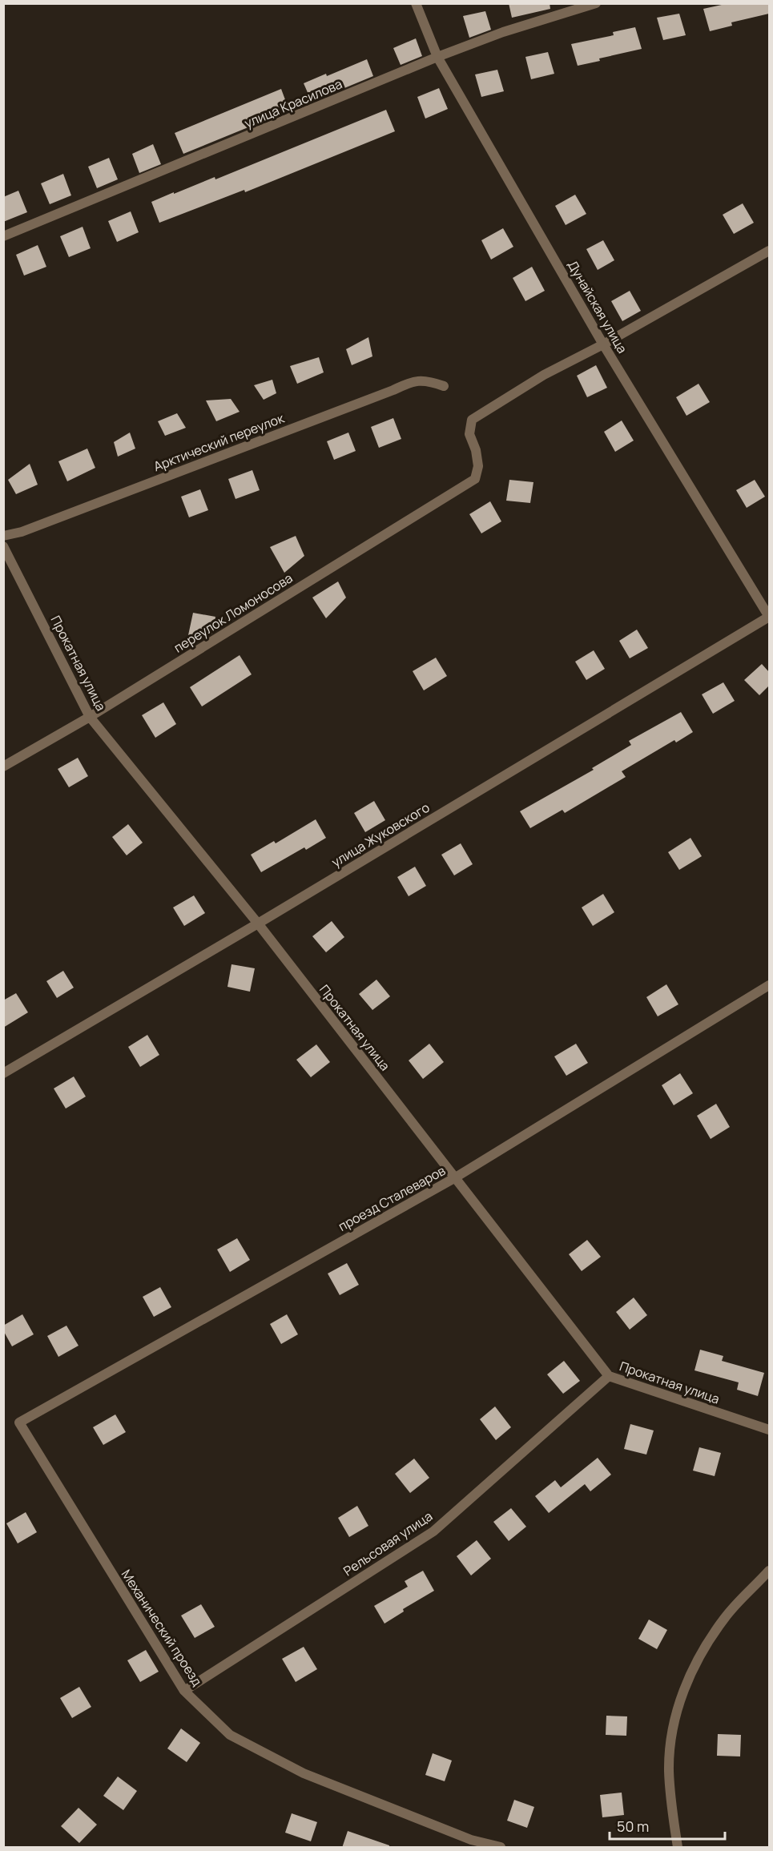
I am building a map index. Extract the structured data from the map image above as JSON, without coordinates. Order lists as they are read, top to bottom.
{
  "streets": {
    "street": [
      "улица Красилова",
      "Дунайская улица",
      "Арктический переулок",
      "переулок Ломоносова",
      "Прокатная улица",
      "улица Жуковского",
      "проезд Сталеваров",
      "Рельсовая улица",
      "Механический проезд"
    ]
  },
  "crossings": [
    ["улица Красилова", "Дунайская улица"],
    ["Дунайская улица", "переулок Ломоносова"],
    ["Дунайская улица", "улица Жуковского"],
    ["переулок Ломоносова", "Прокатная улица"],
    ["Прокатная улица", "улица Жуковского"],
    ["Прокатная улица", "проезд Сталеваров"],
    ["Прокатная улица", "Рельсовая улица"],
    ["проезд Сталеваров", "Механический проезд"],
    ["Рельсовая улица", "Механический проезд"]
  ],
  "scale_bar": "50 m"
}
